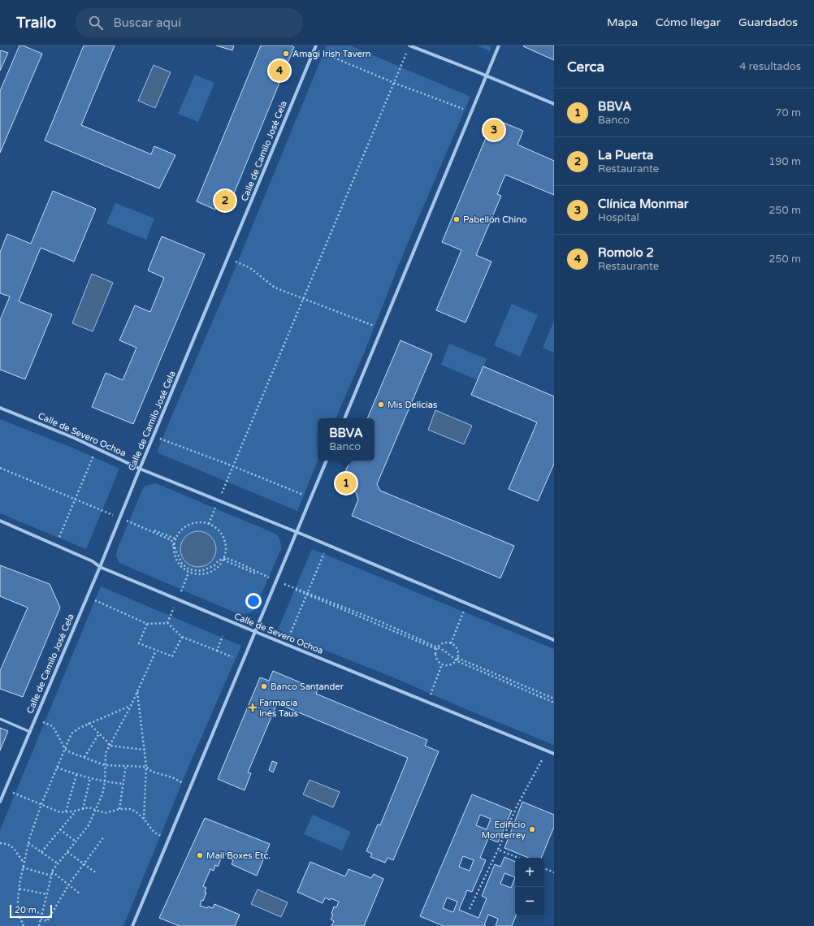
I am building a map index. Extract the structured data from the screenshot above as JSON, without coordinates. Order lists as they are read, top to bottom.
{
  "streets": {
    "street": ["Calle de Camilo José Cela", "Calle de Severo Ochoa"]
  },
  "crossings": [
    ["Calle de Camilo José Cela", "Calle de Severo Ochoa"]
  ],
  "places": {
    "other": [
      "Amagi Irish Tavern",
      "Pabellón Chino",
      "Mis Delicias",
      "Banco Santander",
      "Edificio Monterrey",
      "Mail Boxes Etc."
    ],
    "health": ["Farmacia Inés Taus"]
  },
  "scale_bar": "20 m",
  "page": {
    "header": "Trailo",
    "search": "Buscar aquí",
    "nav": ["Mapa", "Cómo llegar", "Guardados"],
    "heading": ["Cerca", "4 resultados"],
    "pins": [
      "4",
      "3",
      "2",
      "1"
    ],
    "list": [
      {
        "mark": "1",
        "name": "BBVA",
        "note": "Banco",
        "value": "70 m"
      },
      {
        "mark": "2",
        "name": "La Puerta",
        "note": "Restaurante",
        "value": "190 m"
      },
      {
        "mark": "3",
        "name": "Clínica Monmar",
        "note": "Hospital",
        "value": "250 m"
      },
      {
        "mark": "4",
        "name": "Romolo 2",
        "note": "Restaurante",
        "value": "250 m"
      }
    ],
    "popup": ["BBVA", "Banco"],
    "map_buttons": ["+", "−"],
    "scale": "20 m"
  }
}
